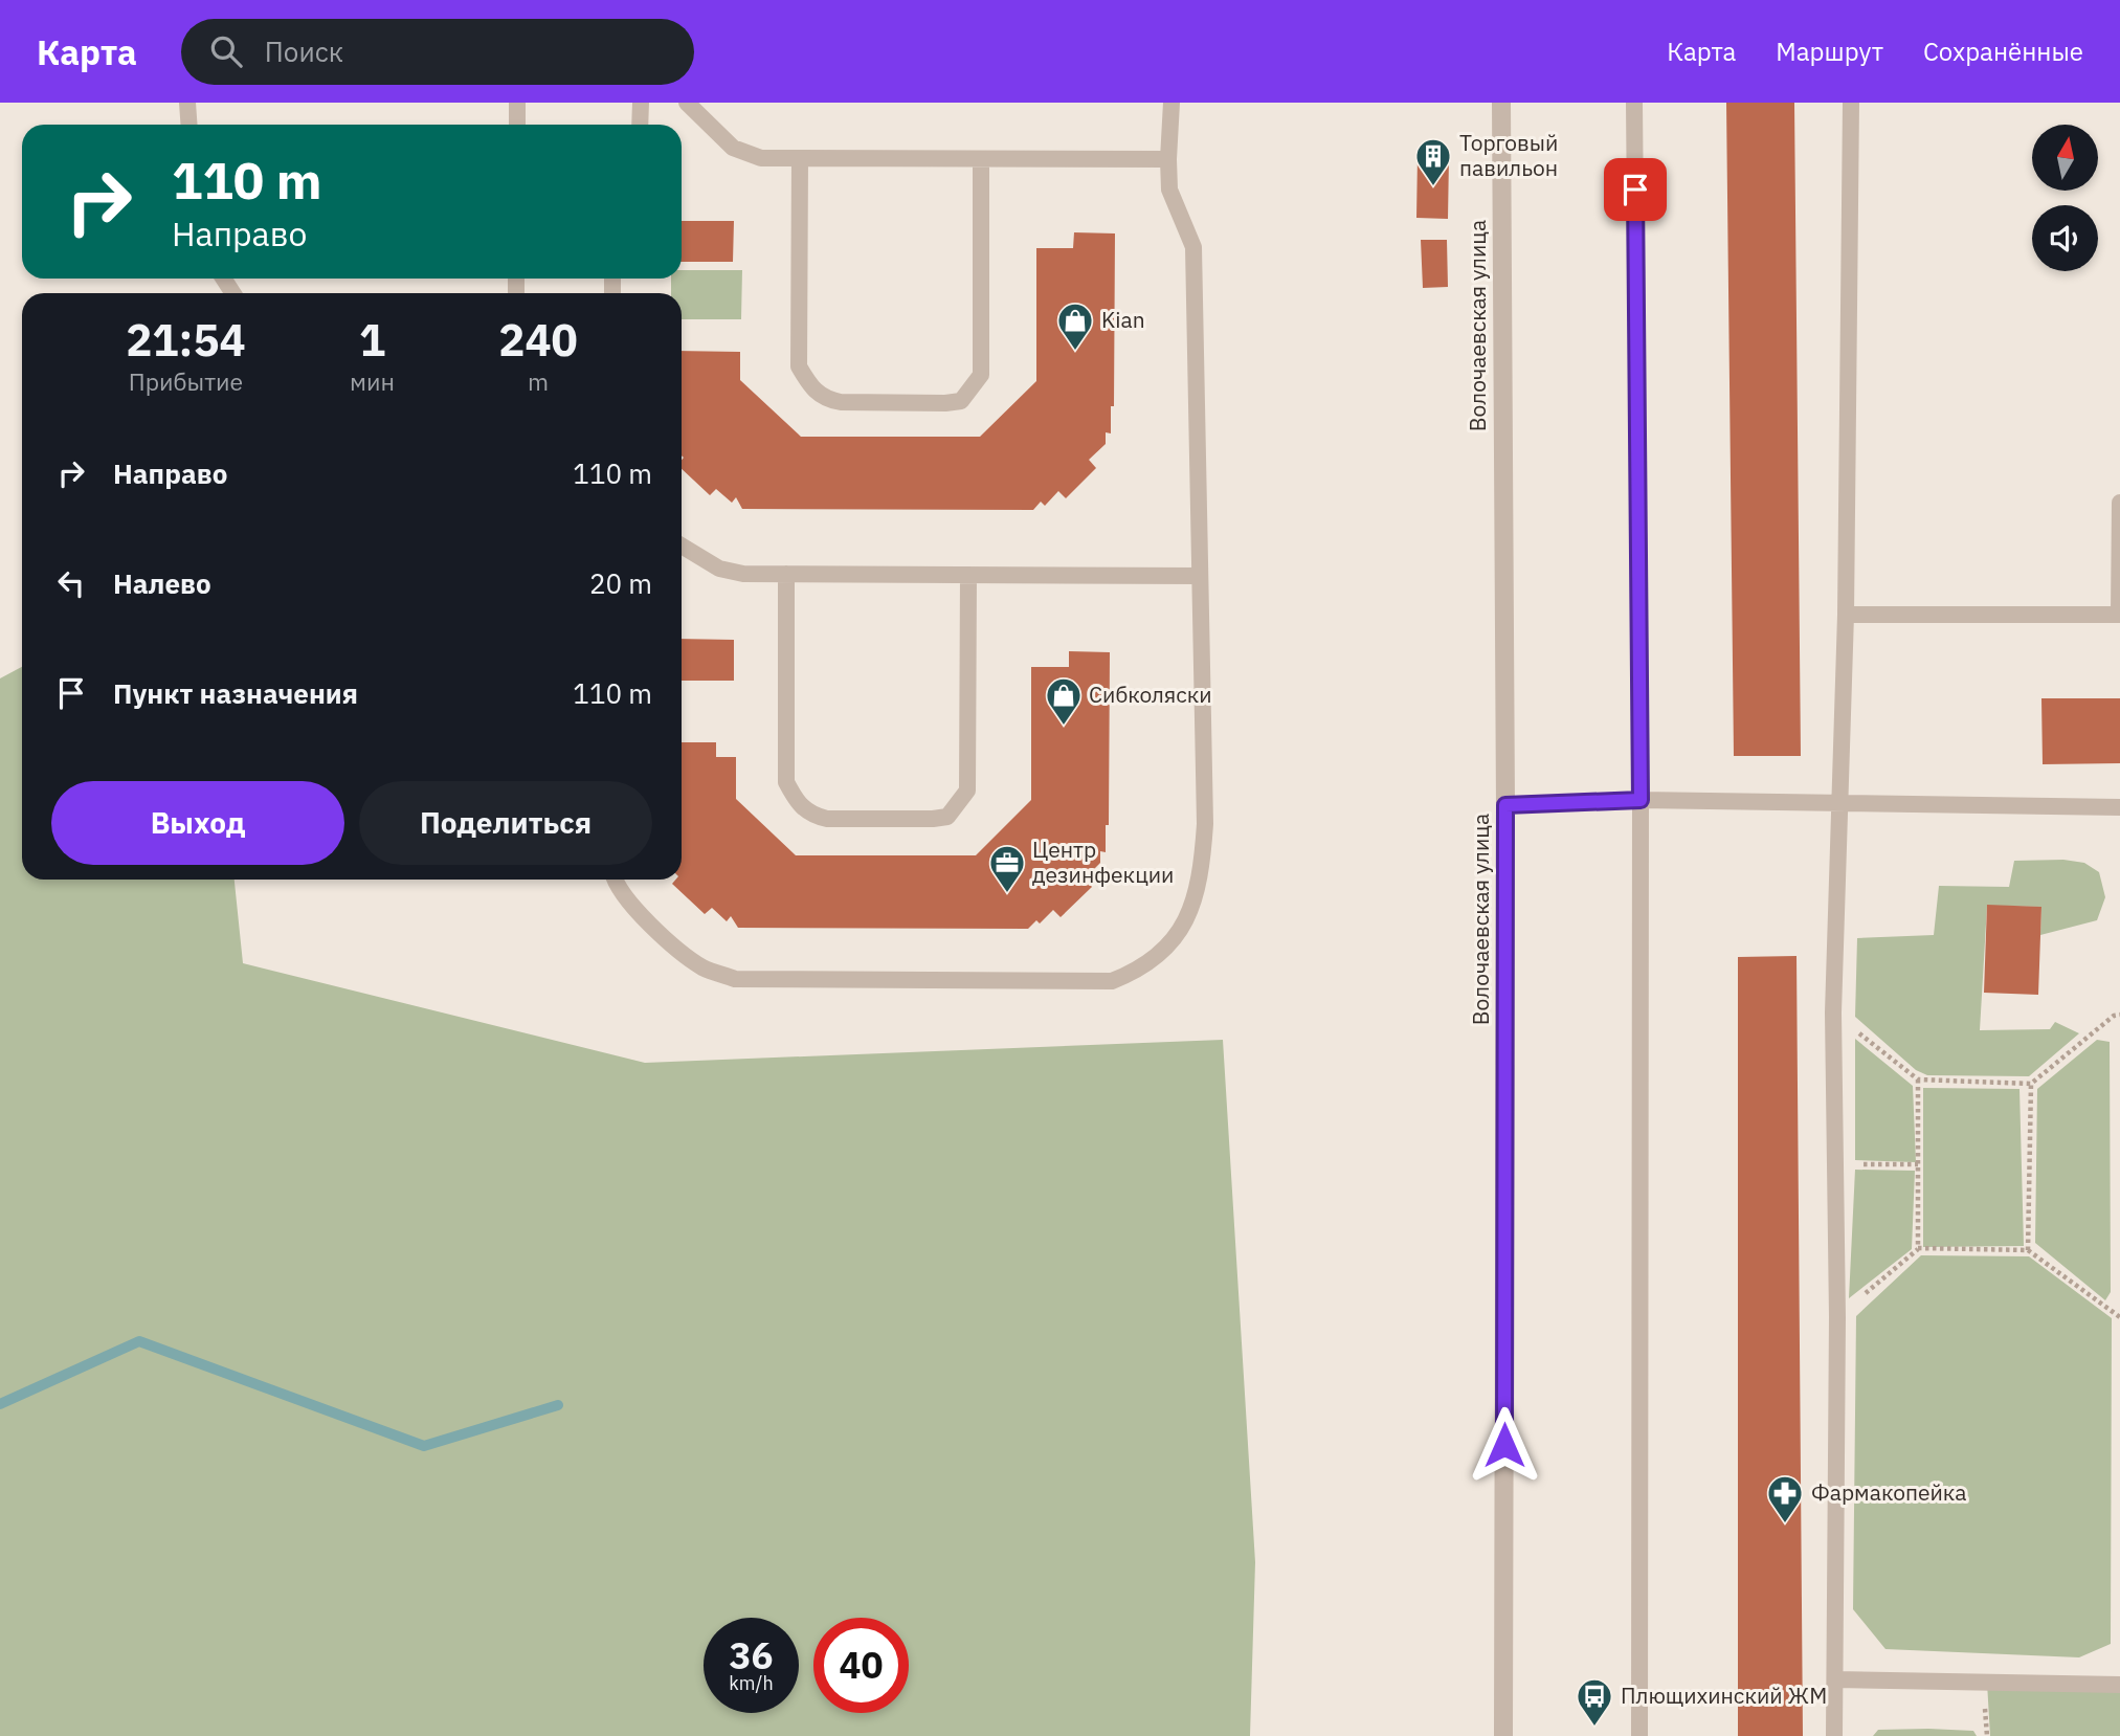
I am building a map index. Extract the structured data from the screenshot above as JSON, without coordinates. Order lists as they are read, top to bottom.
{
  "streets": {
    "street": ["Волочаевская улица"]
  },
  "places": {
    "building": ["Торговый павильон"],
    "shop": ["Kian", "Сибколяски"],
    "office": ["Центр дезинфекции"],
    "pharmacy": ["Фармакопейка"],
    "bus stop": ["Плющихинский ЖМ"]
  },
  "north": "top",
  "page": {
    "header": "Карта",
    "search": "Поиск",
    "nav": ["Карта", "Маршрут", "Сохранённые"],
    "turn": ["110 m", "Направо"],
    "eta": [
      "21:54",
      "Прибытие",
      "1",
      "мин",
      "240",
      "m"
    ],
    "list": [
      {
        "name": "Направо",
        "value": "110 m"
      },
      {
        "name": "Налево",
        "value": "20 m"
      },
      {
        "name": "Пункт назначения",
        "value": "110 m"
      }
    ],
    "buttons": ["Выход", "Поделиться"],
    "speed": "36 km/h",
    "limit": "40"
  }
}
